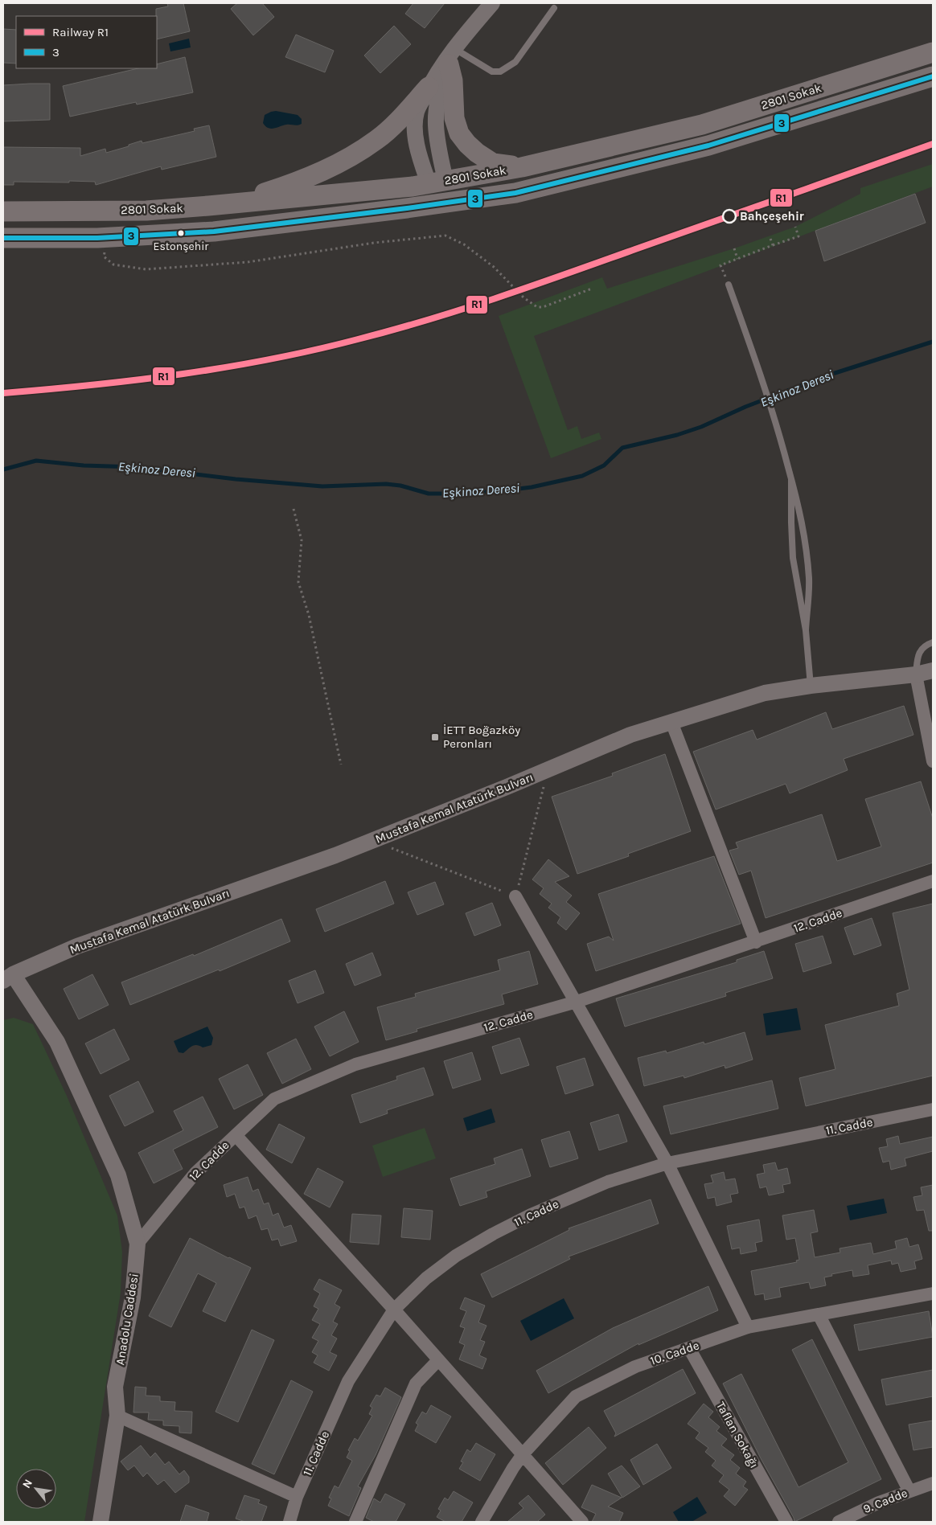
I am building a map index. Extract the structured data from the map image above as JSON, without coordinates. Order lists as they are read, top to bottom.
{
  "streets": {
    "main road": ["2801 Sokak"],
    "street": [
      "Mustafa Kemal Atatürk Bulvarı",
      "12. Cadde",
      "11. Cadde",
      "Anadolu Caddesi",
      "10. Cadde",
      "Taflan Sokağı",
      "9. Cadde"
    ]
  },
  "crossings": [
    ["Mustafa Kemal Atatürk Bulvarı", "Anadolu Caddesi"],
    ["12. Cadde", "Anadolu Caddesi"],
    ["10. Cadde", "Taflan Sokağı"]
  ],
  "water": ["Eşkinoz Deresi"],
  "places": {
    "other": ["Bahçeşehir", "Estonşehir"],
    "transit": ["İETT Boğazköy Peronları"]
  },
  "lines": ["transit line 3", "rail line R1"],
  "legend": ["Railway R1", "3"],
  "north": "top left"
}
